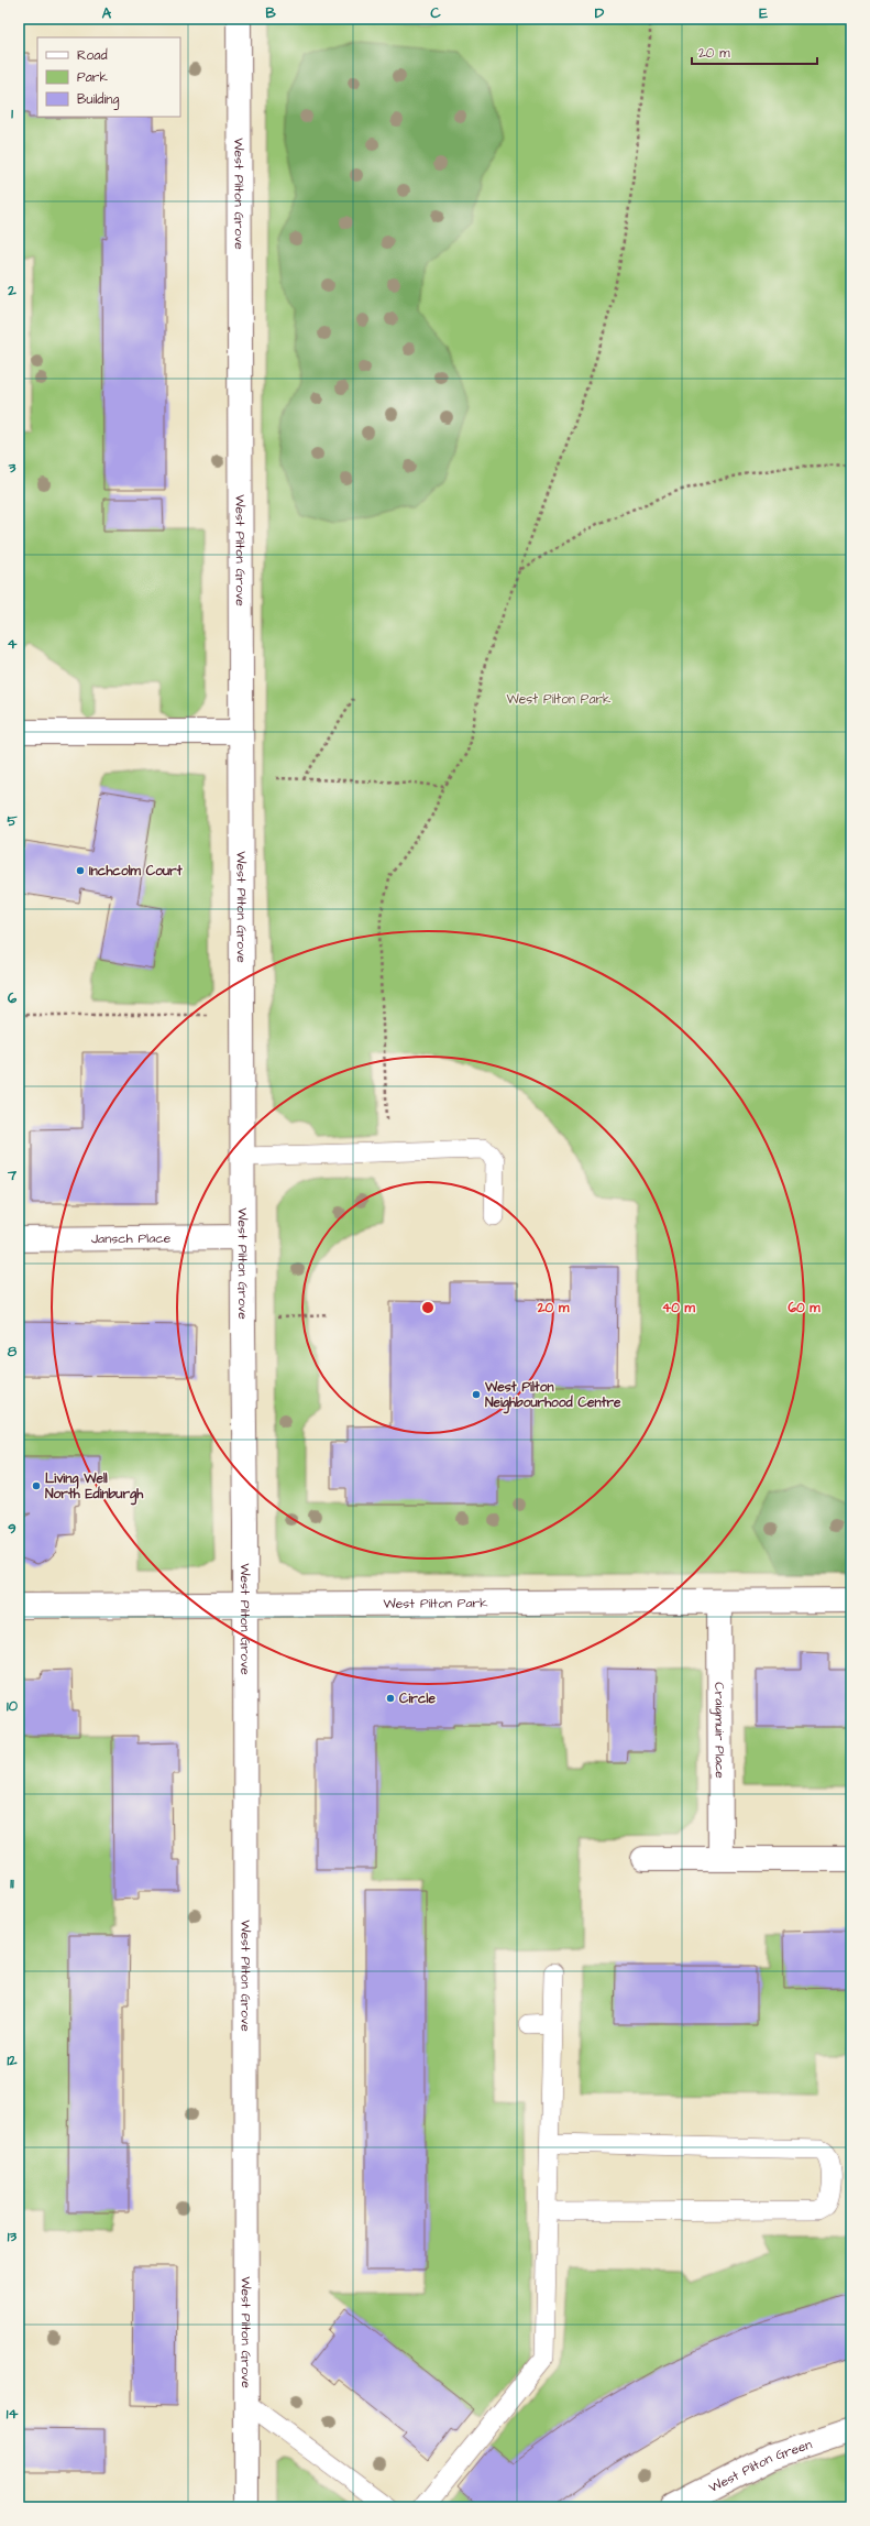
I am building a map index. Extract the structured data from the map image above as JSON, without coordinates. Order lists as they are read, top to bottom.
{
  "streets": {
    "street": [
      "West Pilton Grove",
      "Jansch Place",
      "West Pilton Park",
      "Craigmuir Place",
      "West Pilton Green"
    ]
  },
  "crossings": [
    ["West Pilton Grove", "Jansch Place"],
    ["West Pilton Grove", "West Pilton Park"],
    ["West Pilton Park", "Craigmuir Place"]
  ],
  "parks": ["West Pilton Park"],
  "places": [
    "Inchcolm Court",
    "West Pilton Neighbourhood Centre",
    "Living Well North Edinburgh",
    "Circle"
  ],
  "legend": ["Road", "Park", "Building"],
  "scale_bar": "20 m",
  "grid": {
    "columns": [
      "A",
      "B",
      "C",
      "D",
      "E"
    ],
    "rows": [
      "1",
      "2",
      "3",
      "4",
      "5",
      "6",
      "7",
      "8",
      "9",
      "10",
      "11",
      "12",
      "13",
      "14"
    ]
  },
  "rings": ["20 m", "40 m", "60 m"]
}
